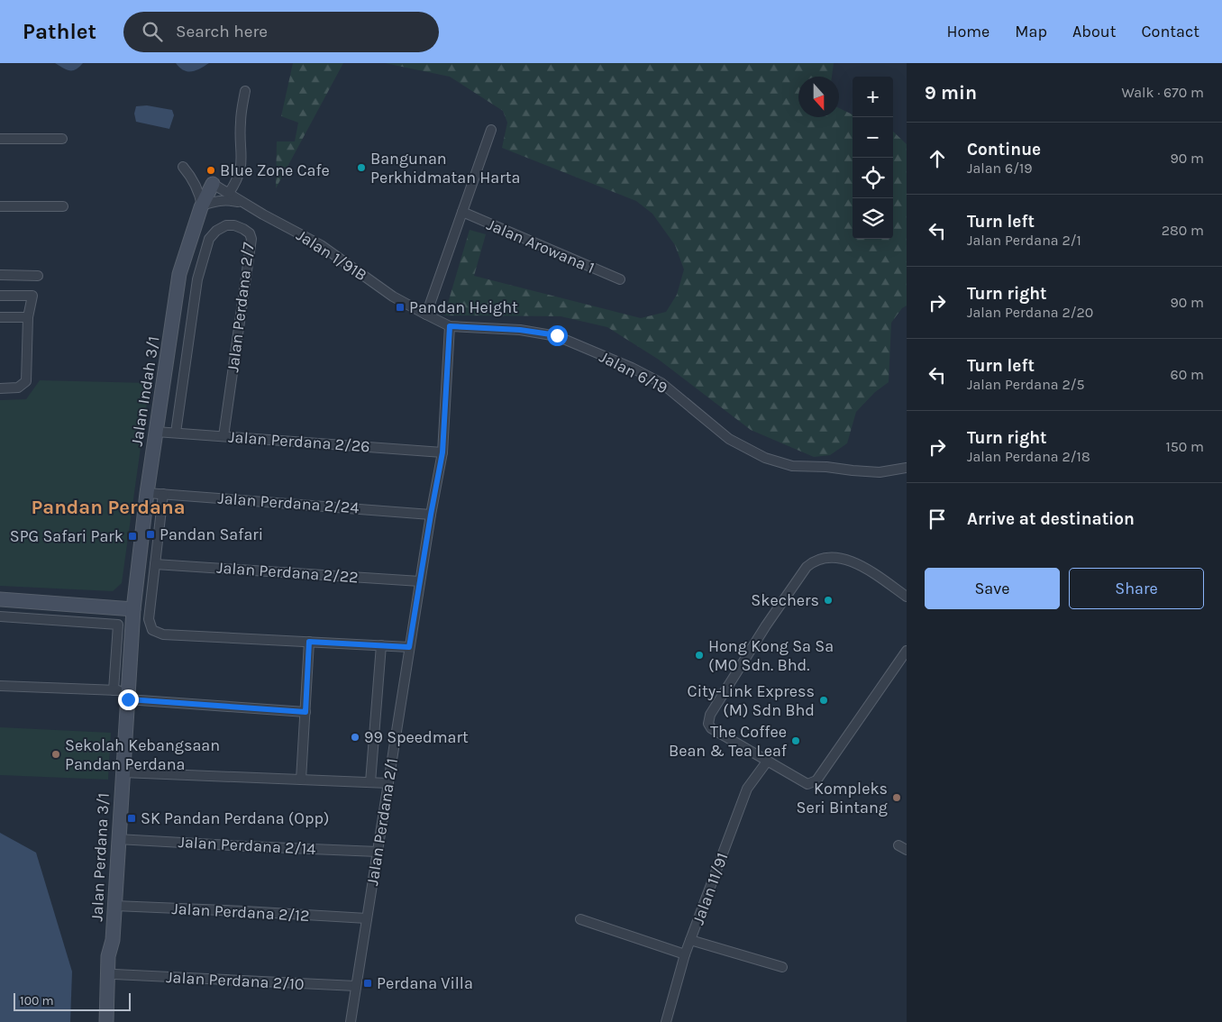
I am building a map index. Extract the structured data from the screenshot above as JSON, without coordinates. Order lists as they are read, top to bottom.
{
  "streets": {
    "street": [
      "Jalan Arowana 1",
      "Jalan 1/91B",
      "Jalan Perdana 2/7",
      "Jalan 6/19",
      "Jalan Indah 3/1",
      "Jalan Perdana 2/26",
      "Jalan Perdana 2/24",
      "Jalan Perdana 2/22",
      "Jalan Perdana 2/1",
      "Jalan Perdana 2/14",
      "Jalan Perdana 3/1",
      "Jalan 11/91",
      "Jalan Perdana 2/12",
      "Jalan Perdana 2/10"
    ]
  },
  "crossings": [
    ["Jalan 1/91B", "Jalan 6/19"],
    ["Jalan 1/91B", "Jalan Indah 3/1"],
    ["Jalan 1/91B", "Jalan Perdana 2/1"],
    ["Jalan Perdana 2/7", "Jalan Perdana 2/26"],
    ["Jalan 6/19", "Jalan Perdana 2/1"],
    ["Jalan Indah 3/1", "Jalan Perdana 2/26"],
    ["Jalan Indah 3/1", "Jalan Perdana 2/24"],
    ["Jalan Indah 3/1", "Jalan Perdana 3/1"],
    ["Jalan Perdana 2/26", "Jalan Perdana 2/1"],
    ["Jalan Perdana 2/24", "Jalan Perdana 2/1"],
    ["Jalan Perdana 2/22", "Jalan Perdana 2/1"],
    ["Jalan Perdana 2/1", "Jalan Perdana 2/14"],
    ["Jalan Perdana 2/1", "Jalan Perdana 2/12"],
    ["Jalan Perdana 2/1", "Jalan Perdana 2/10"],
    ["Jalan Perdana 2/14", "Jalan Perdana 3/1"],
    ["Jalan Perdana 3/1", "Jalan Perdana 2/12"],
    ["Jalan Perdana 3/1", "Jalan Perdana 2/10"]
  ],
  "districts": ["Pandan Perdana"],
  "places": {
    "other": [
      "Bangunan Perkhidmatan Harta",
      "Blue Zone Cafe",
      "Skechers",
      "Hong Kong Sa Sa (M0 Sdn. Bhd.",
      "City-Link Express (M) Sdn Bhd",
      "99 Speedmart",
      "The Coffee Bean & Tea Leaf",
      "Sekolah Kebangsaan Pandan Perdana",
      "Kompleks Seri Bintang"
    ],
    "transit": [
      "Pandan Height",
      "Pandan Safari",
      "SPG Safari Park",
      "SK Pandan Perdana (Opp)",
      "Perdana Villa"
    ]
  },
  "scale_bar": "100 m",
  "north": "bottom",
  "page": {
    "header": "Pathlet",
    "search": "Search here",
    "nav": [
      "Home",
      "Map",
      "About",
      "Contact"
    ],
    "heading": ["9 min", "Walk · 670 m"],
    "map_buttons": ["+", "−"],
    "list": [
      ["Continue", "Jalan 6/19", "90 m"],
      ["Turn left", "Jalan Perdana 2/1", "280 m"],
      ["Turn right", "Jalan Perdana 2/20", "90 m"],
      ["Turn left", "Jalan Perdana 2/5", "60 m"],
      ["Turn right", "Jalan Perdana 2/18", "150 m"],
      "Arrive at destination"
    ],
    "buttons": ["Save", "Share"],
    "scale": "100 m"
  }
}
